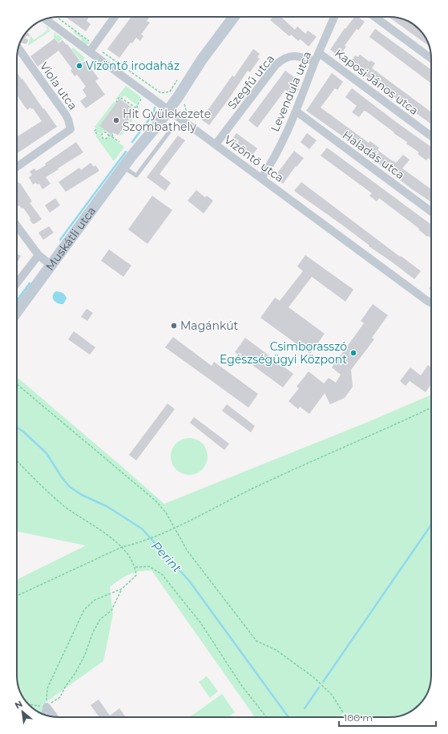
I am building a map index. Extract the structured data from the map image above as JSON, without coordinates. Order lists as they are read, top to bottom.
{
  "streets": {
    "main road": ["Muskátli utca"],
    "street": [
      "Szegfű utca",
      "Kaposi János utca",
      "Viola utca",
      "Levendula utca",
      "Haladás utca",
      "Vízöntő utca"
    ]
  },
  "crossings": [
    ["Szegfű utca", "Levendula utca"],
    ["Szegfű utca", "Vízöntő utca"],
    ["Kaposi János utca", "Levendula utca"],
    ["Levendula utca", "Haladás utca"],
    ["Levendula utca", "Vízöntő utca"],
    ["Vízöntő utca", "Muskátli utca"]
  ],
  "water": ["Perint"],
  "places": [
    "Vízöntő irodaház",
    "Hit Gyülekezete Szombathely",
    "Magánkút",
    "Csimborasszó Egészségügyi Központ"
  ],
  "scale_bar": "100 m",
  "north": "top left"
}
